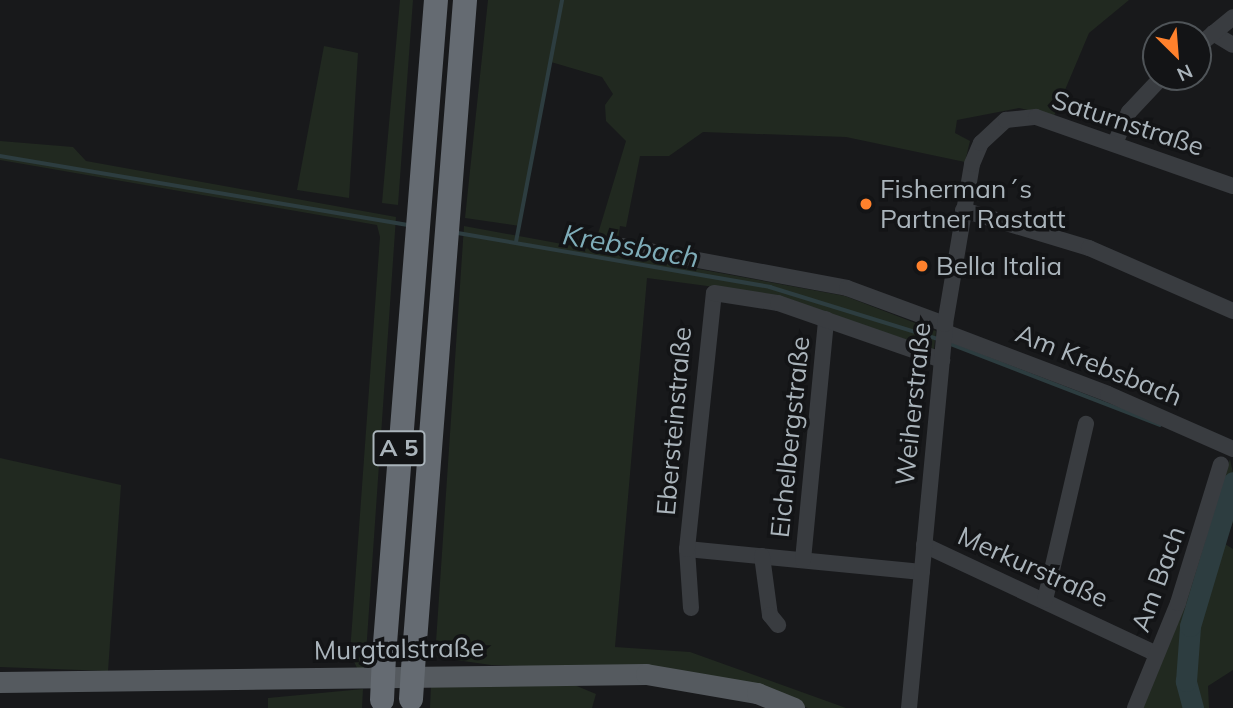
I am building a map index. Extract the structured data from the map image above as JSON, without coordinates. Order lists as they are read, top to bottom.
{
  "streets": {
    "highway": ["A 5"],
    "main road": ["Murgtalstraße"],
    "street": [
      "Saturnstraße",
      "Am Krebsbach",
      "Weiherstraße",
      "Ebersteinstraße",
      "Eichelbergstraße",
      "Merkurstraße",
      "Am Bach"
    ]
  },
  "crossings": [
    ["Saturnstraße", "Weiherstraße"],
    ["Am Krebsbach", "Weiherstraße"],
    ["Am Krebsbach", "Eichelbergstraße"],
    ["Weiherstraße", "Eichelbergstraße"],
    ["Weiherstraße", "Merkurstraße"],
    ["Ebersteinstraße", "Eichelbergstraße"],
    ["Merkurstraße", "Am Bach"]
  ],
  "water": ["Krebsbach"],
  "places": ["Fisherman´s Partner Rastatt", "Bella Italia"],
  "north": "bottom right"
}
